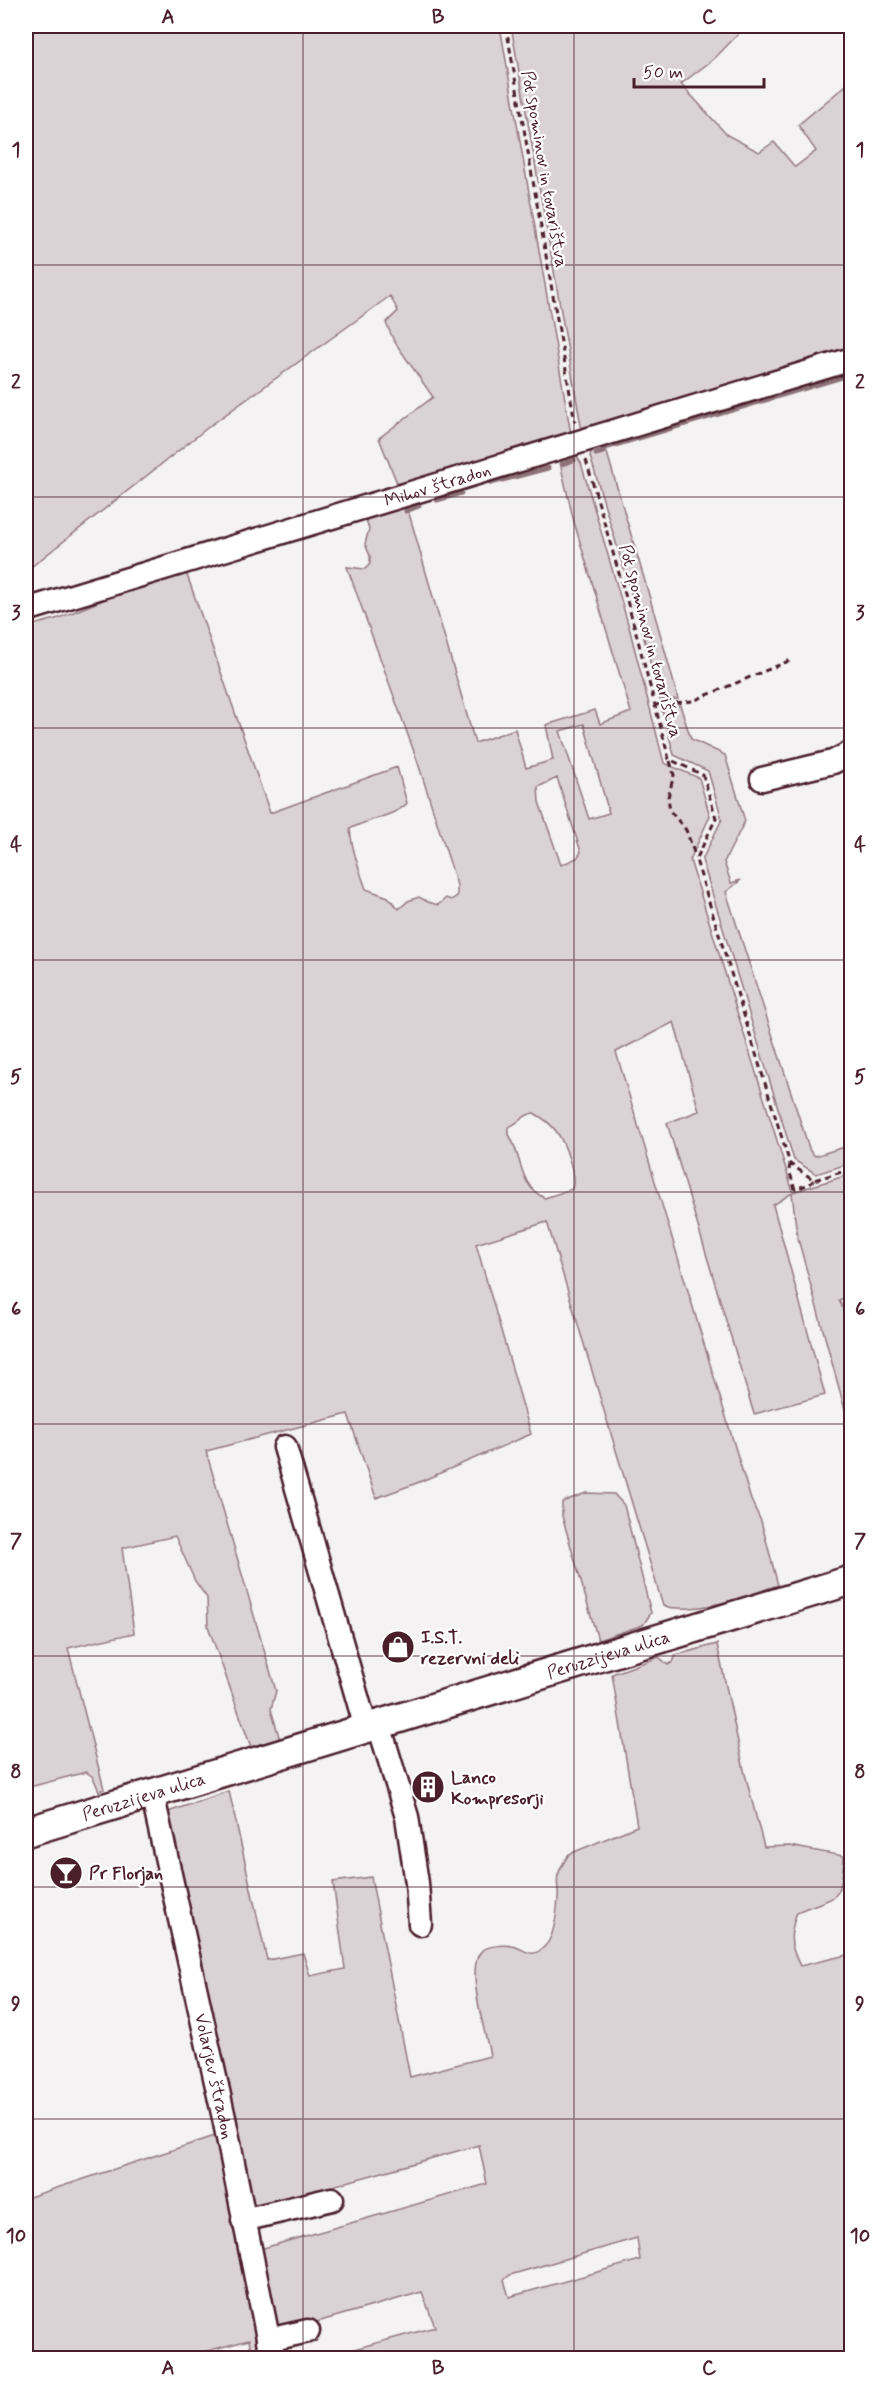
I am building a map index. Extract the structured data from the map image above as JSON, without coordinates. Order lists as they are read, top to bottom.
{
  "streets": {
    "main road": ["Peruzzijeva ulica"],
    "street": ["Mihov štradon", "Volarjev štradon"],
    "path": ["Pot spominov in tovarištva"]
  },
  "crossings": [
    ["Pot spominov in tovarištva", "Mihov štradon"],
    ["Peruzzijeva ulica", "Volarjev štradon"]
  ],
  "places": {
    "shop": ["I.S.T. rezervni deli"],
    "building": ["Lanco Kompresorji"],
    "bar": ["Pr Florjan"]
  },
  "scale_bar": "50 m",
  "grid": {
    "columns": ["A", "B", "C"],
    "rows": [
      "1",
      "2",
      "3",
      "4",
      "5",
      "6",
      "7",
      "8",
      "9",
      "10"
    ]
  }
}
